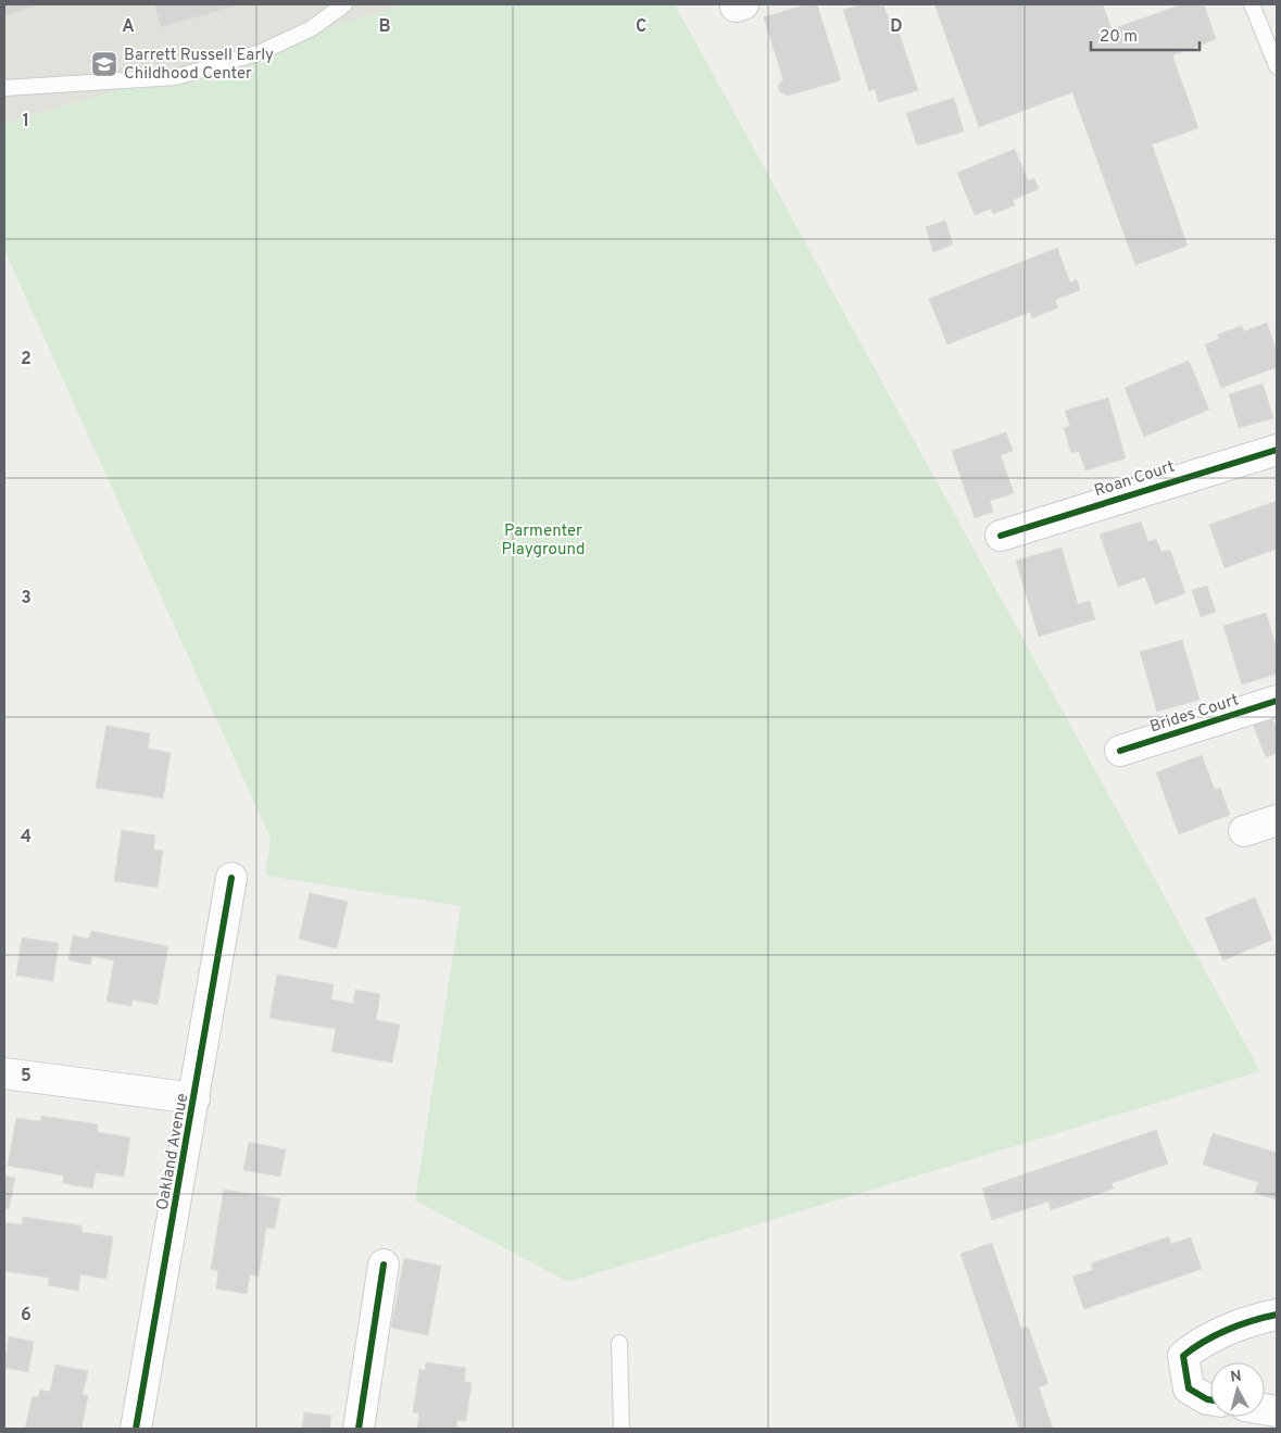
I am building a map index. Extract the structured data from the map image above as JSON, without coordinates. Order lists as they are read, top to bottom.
{
  "streets": {
    "street": ["Roan Court", "Brides Court", "Oakland Avenue"]
  },
  "parks": ["Parmenter Playground"],
  "places": {
    "school or university": ["Barrett Russell Early Childhood Center"]
  },
  "scale_bar": "20 m",
  "north": "top",
  "grid": {
    "columns": [
      "A",
      "B",
      "C",
      "D"
    ],
    "rows": [
      "1",
      "2",
      "3",
      "4",
      "5",
      "6"
    ]
  }
}
